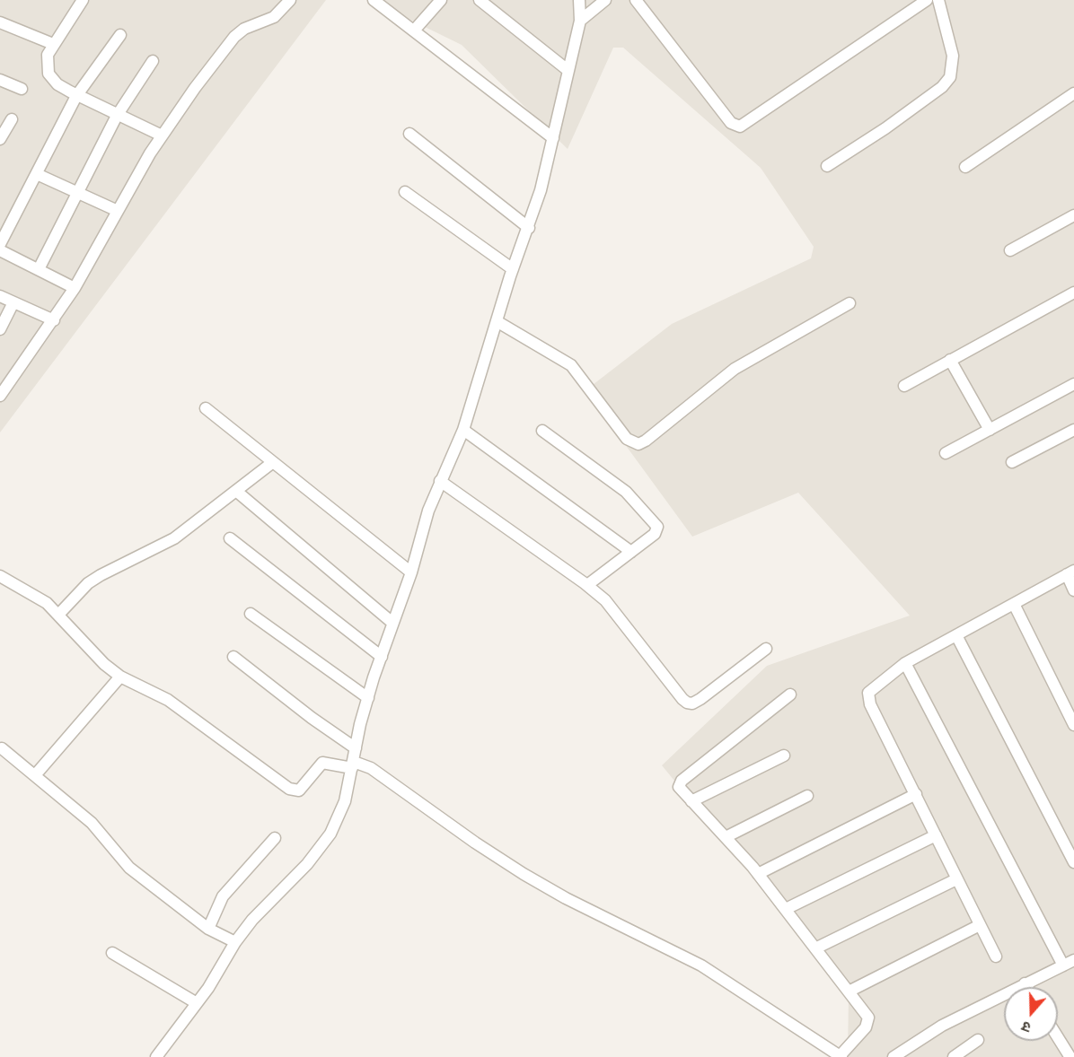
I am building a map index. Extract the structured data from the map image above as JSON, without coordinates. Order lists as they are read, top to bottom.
{
  "north": "bottom"
}
